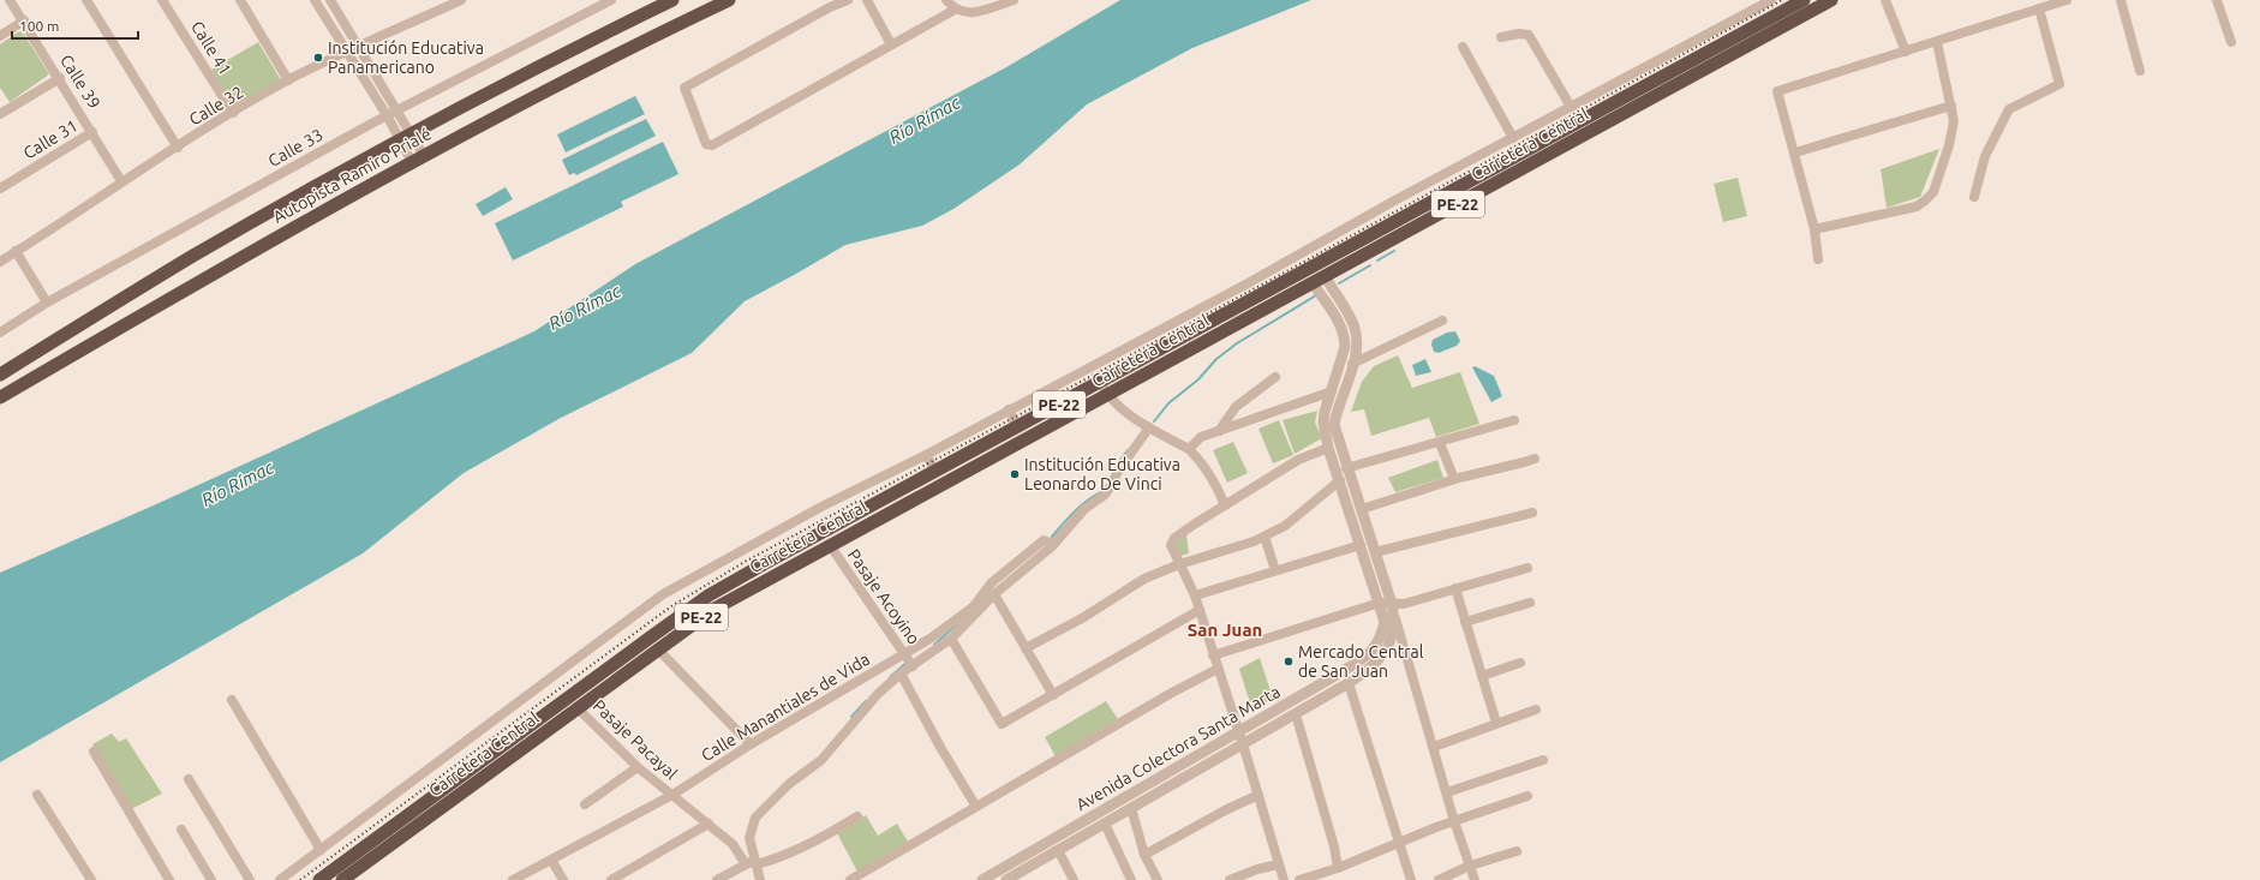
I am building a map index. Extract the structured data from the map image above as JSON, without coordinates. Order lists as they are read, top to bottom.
{
  "streets": {
    "highway": ["Carretera Central", "Autopista Ramiro Prialé", "PE-22"],
    "street": [
      "Calle 41",
      "Calle 39",
      "Calle 32",
      "Calle 31",
      "Calle 33",
      "Pasaje Acoyino",
      "Calle Manantiales de Vida",
      "Pasaje Pacayal",
      "Avenida Colectora Santa Marta"
    ]
  },
  "crossings": [
    ["Calle 41", "Calle 32"],
    ["Calle 39", "Calle 32"],
    ["Calle 39", "Calle 31"],
    ["Carretera Central", "Pasaje Acoyino"],
    ["Carretera Central", "Pasaje Pacayal"],
    ["Carretera Central", "Avenida Colectora Santa Marta"],
    ["Pasaje Acoyino", "Calle Manantiales de Vida"],
    ["Calle Manantiales de Vida", "Pasaje Pacayal"]
  ],
  "districts": ["San Juan"],
  "water": ["Río Rímac"],
  "places": ["Institución Educativa Panamericano", "Institución Educativa Leonardo De Vinci", "Mercado Central de San Juan"],
  "scale_bar": "100 m"
}
